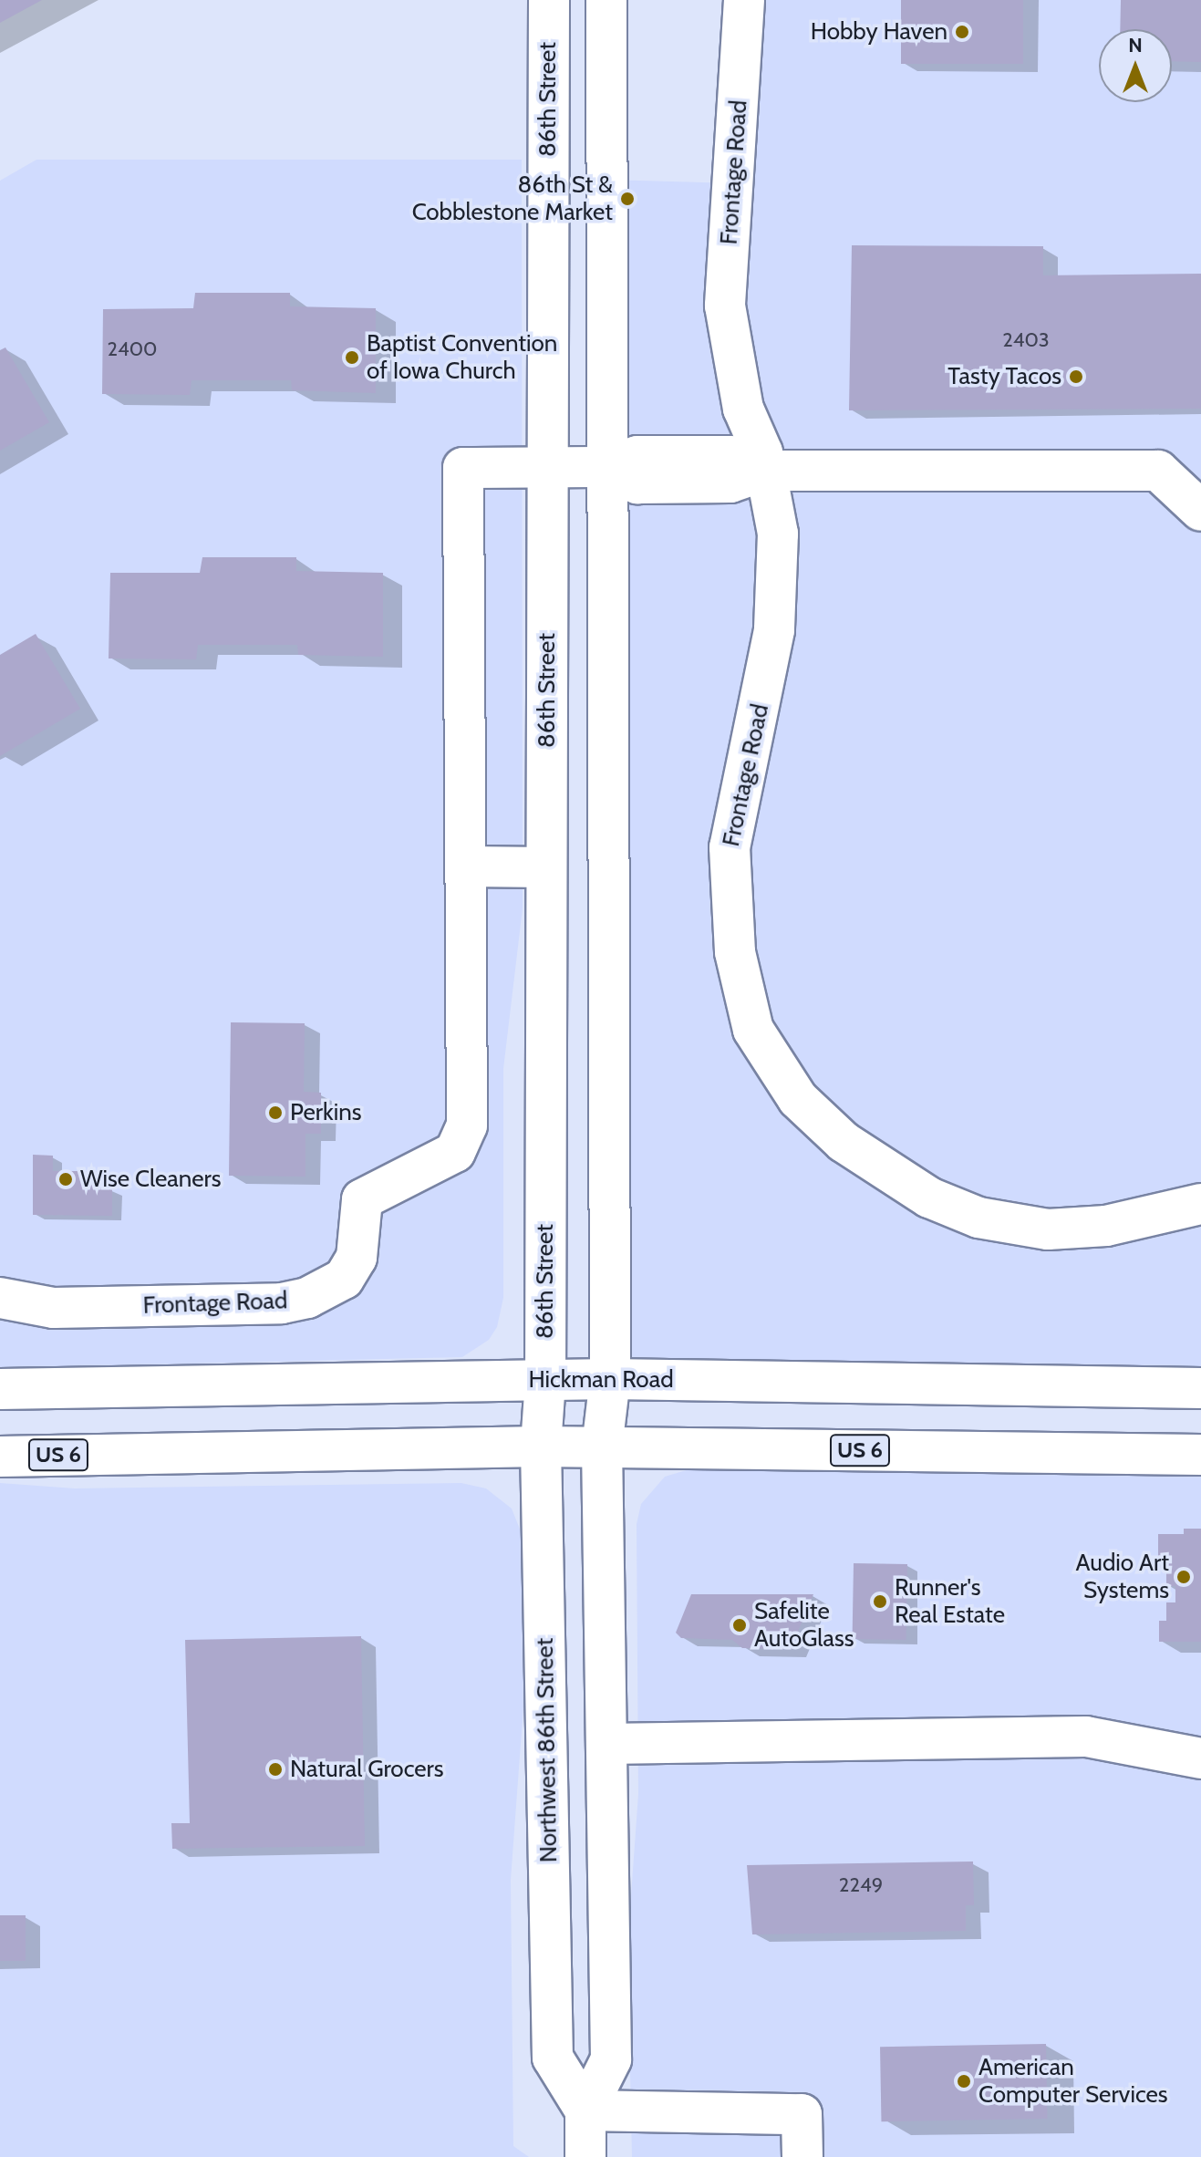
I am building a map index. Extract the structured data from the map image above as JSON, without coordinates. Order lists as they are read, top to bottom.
{
  "streets": {
    "main road": [
      "86th Street",
      "Frontage Road",
      "Hickman Road",
      "US 6",
      "Northwest 86th Street"
    ]
  },
  "crossings": [
    ["86th Street", "Frontage Road"],
    ["86th Street", "Hickman Road"],
    ["86th Street", "Northwest 86th Street"],
    ["Hickman Road", "Northwest 86th Street"],
    ["US 6", "Northwest 86th Street"]
  ],
  "places": [
    "Hobby Haven",
    "86th St & Cobblestone Market",
    "Baptist Convention of Iowa Church",
    "Tasty Tacos",
    "Perkins",
    "Wise Cleaners",
    "Audio Art Systems",
    "Runner's Real Estate",
    "Safelite AutoGlass",
    "Natural Grocers",
    "American Computer Services"
  ],
  "house_numbers": ["2403", "2400", "2249"],
  "north": "top"
}
